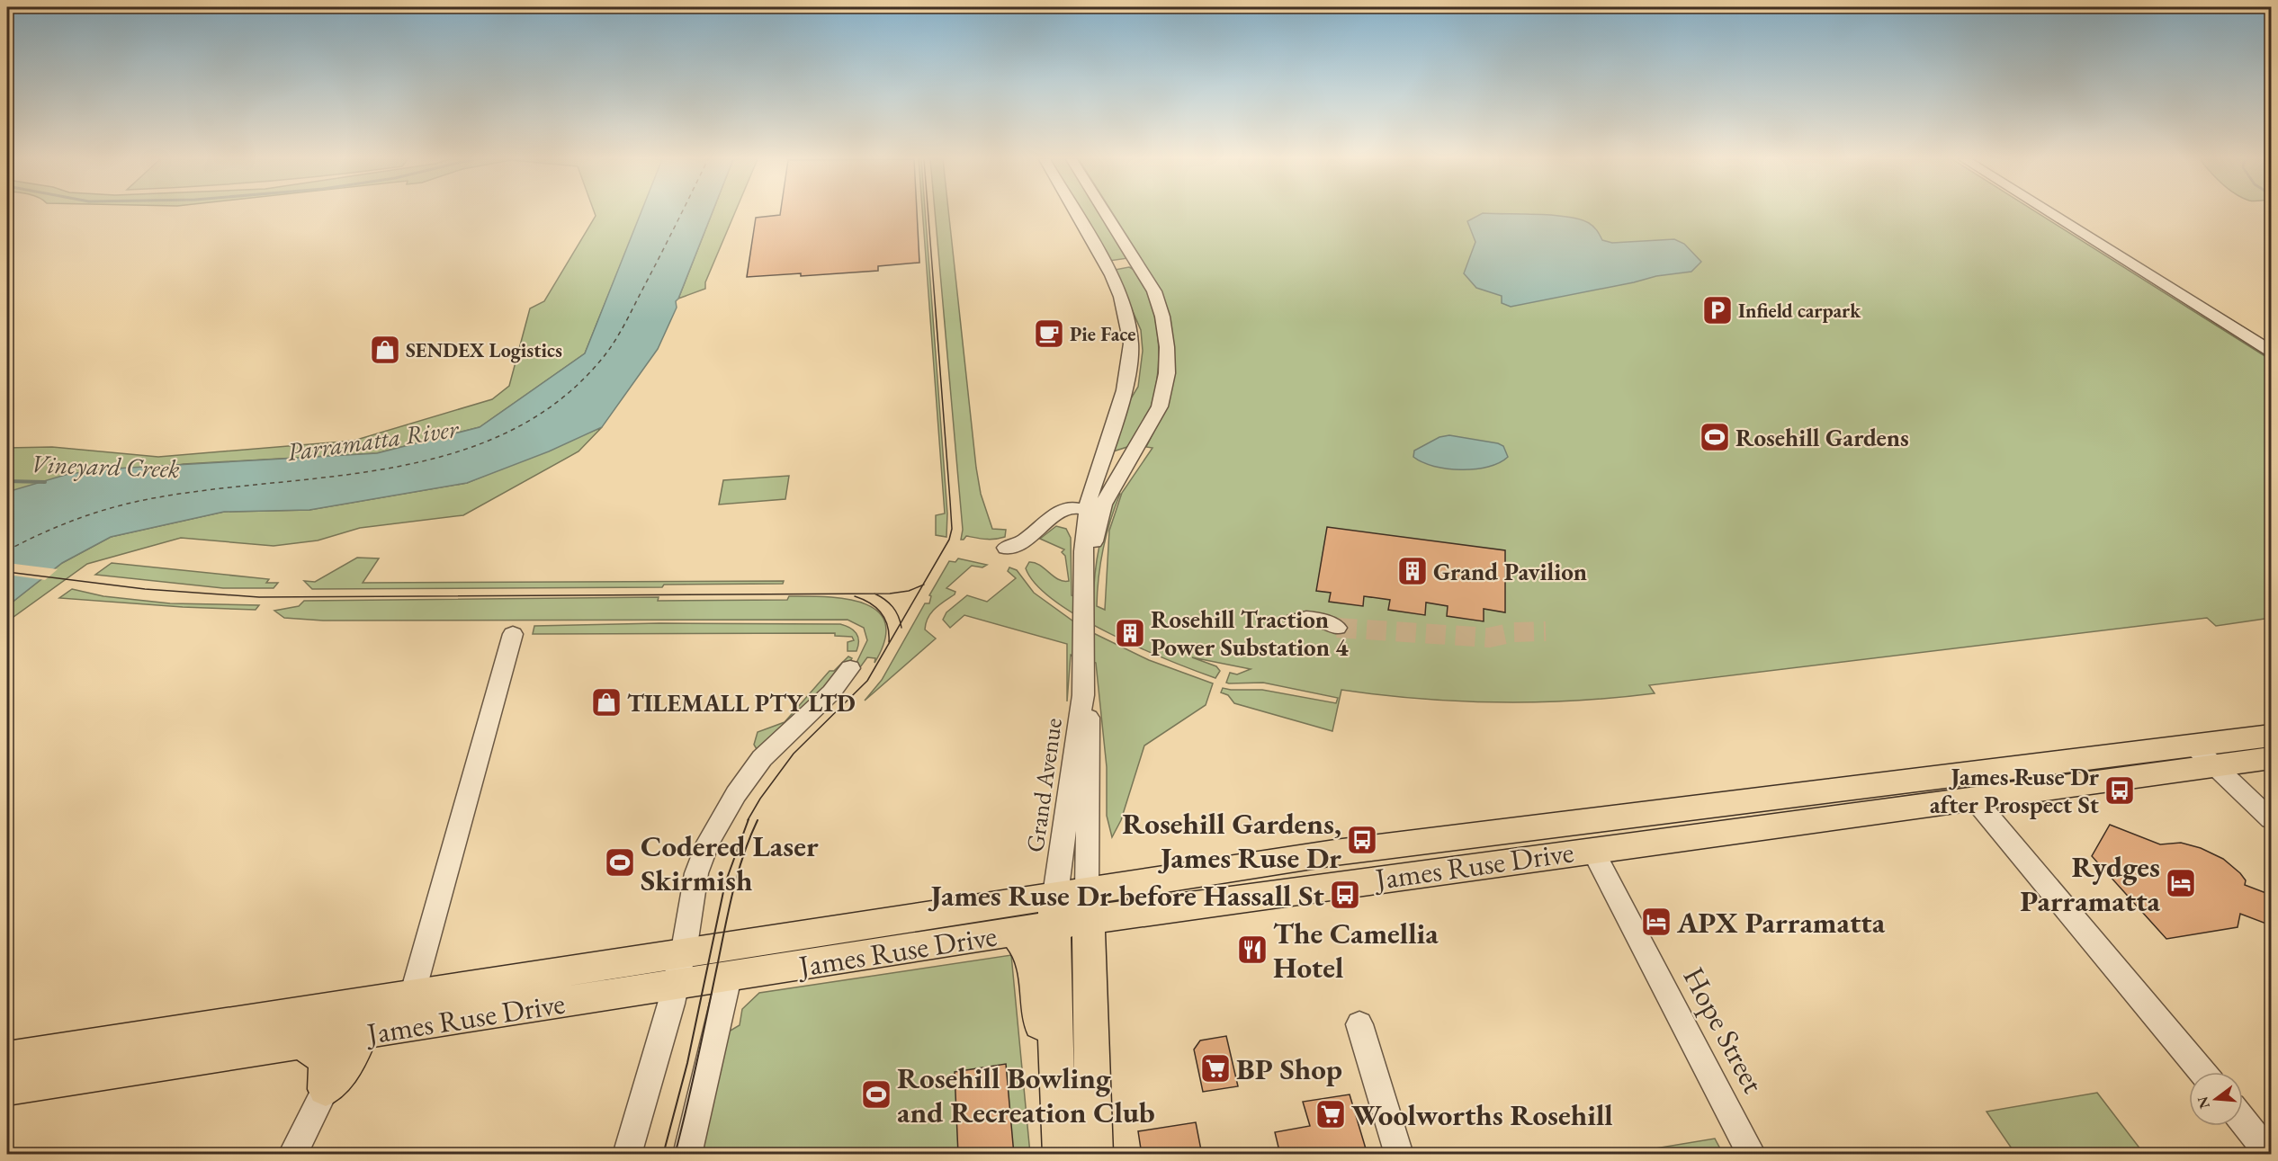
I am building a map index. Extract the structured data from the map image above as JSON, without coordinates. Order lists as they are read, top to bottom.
{
  "streets": {
    "main road": ["James Ruse Drive"],
    "street": ["Grand Avenue", "Hope Street"]
  },
  "crossings": [
    ["Grand Avenue", "James Ruse Drive"],
    ["James Ruse Drive", "Hope Street"]
  ],
  "water": ["Parramatta River", "Vineyard Creek"],
  "places": {
    "parking": ["Infield carpark"],
    "cafe": ["Pie Face"],
    "shop": ["SENDEX Logistics", "TILEMALL PTY LTD"],
    "sports": ["Rosehill Gardens", "Codered Laser Skirmish", "Rosehill Bowling and Recreation Club"],
    "building": ["Grand Pavilion", "Rosehill Traction Power Substation 4"],
    "bus stop": ["James Ruse Dr after Prospect St", "Rosehill Gardens, James Ruse Dr", "James Ruse Dr before Hassall St"],
    "hotel": ["Rydges Parramatta", "APX Parramatta"],
    "restaurant": ["The Camellia Hotel"],
    "supermarket": ["BP Shop", "Woolworths Rosehill"]
  },
  "north": "left"
}
